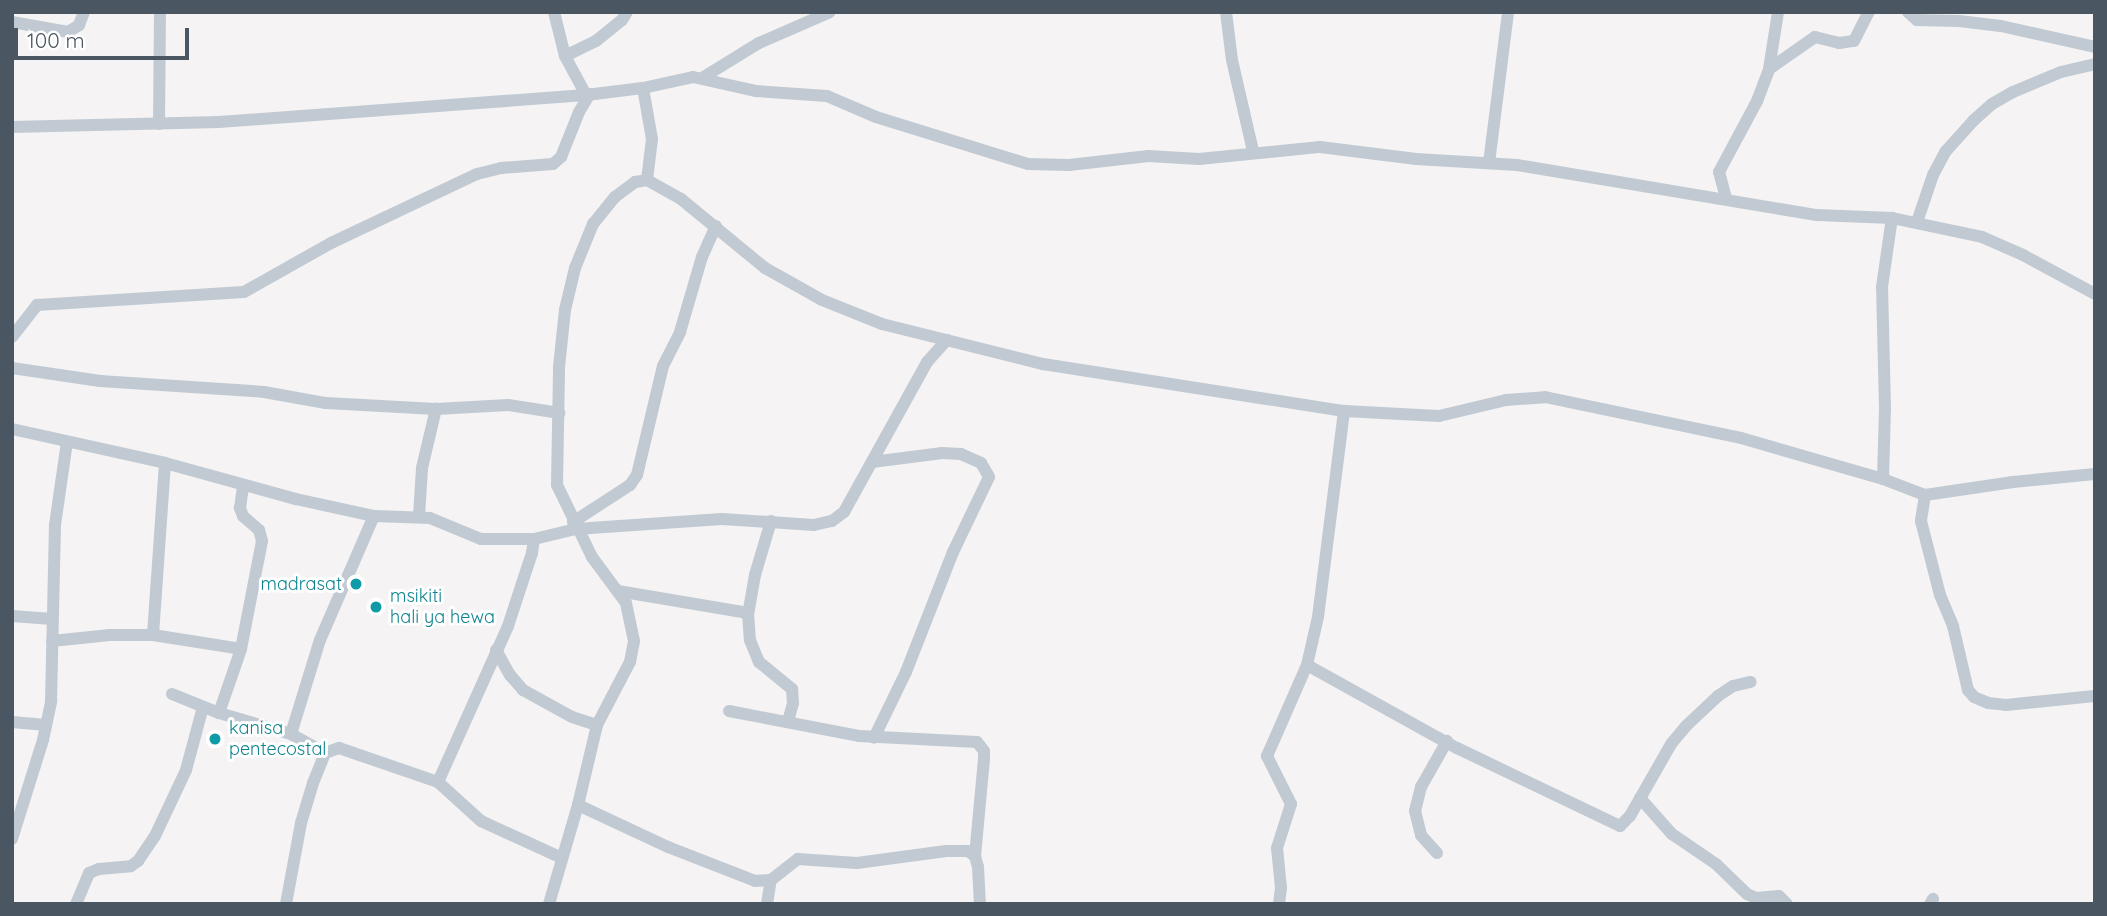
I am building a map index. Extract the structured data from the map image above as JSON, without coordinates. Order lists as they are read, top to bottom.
{
  "places": ["madrasat", "msikiti hali ya hewa", "kanisa pentecostal"],
  "scale_bar": "100 m"
}
